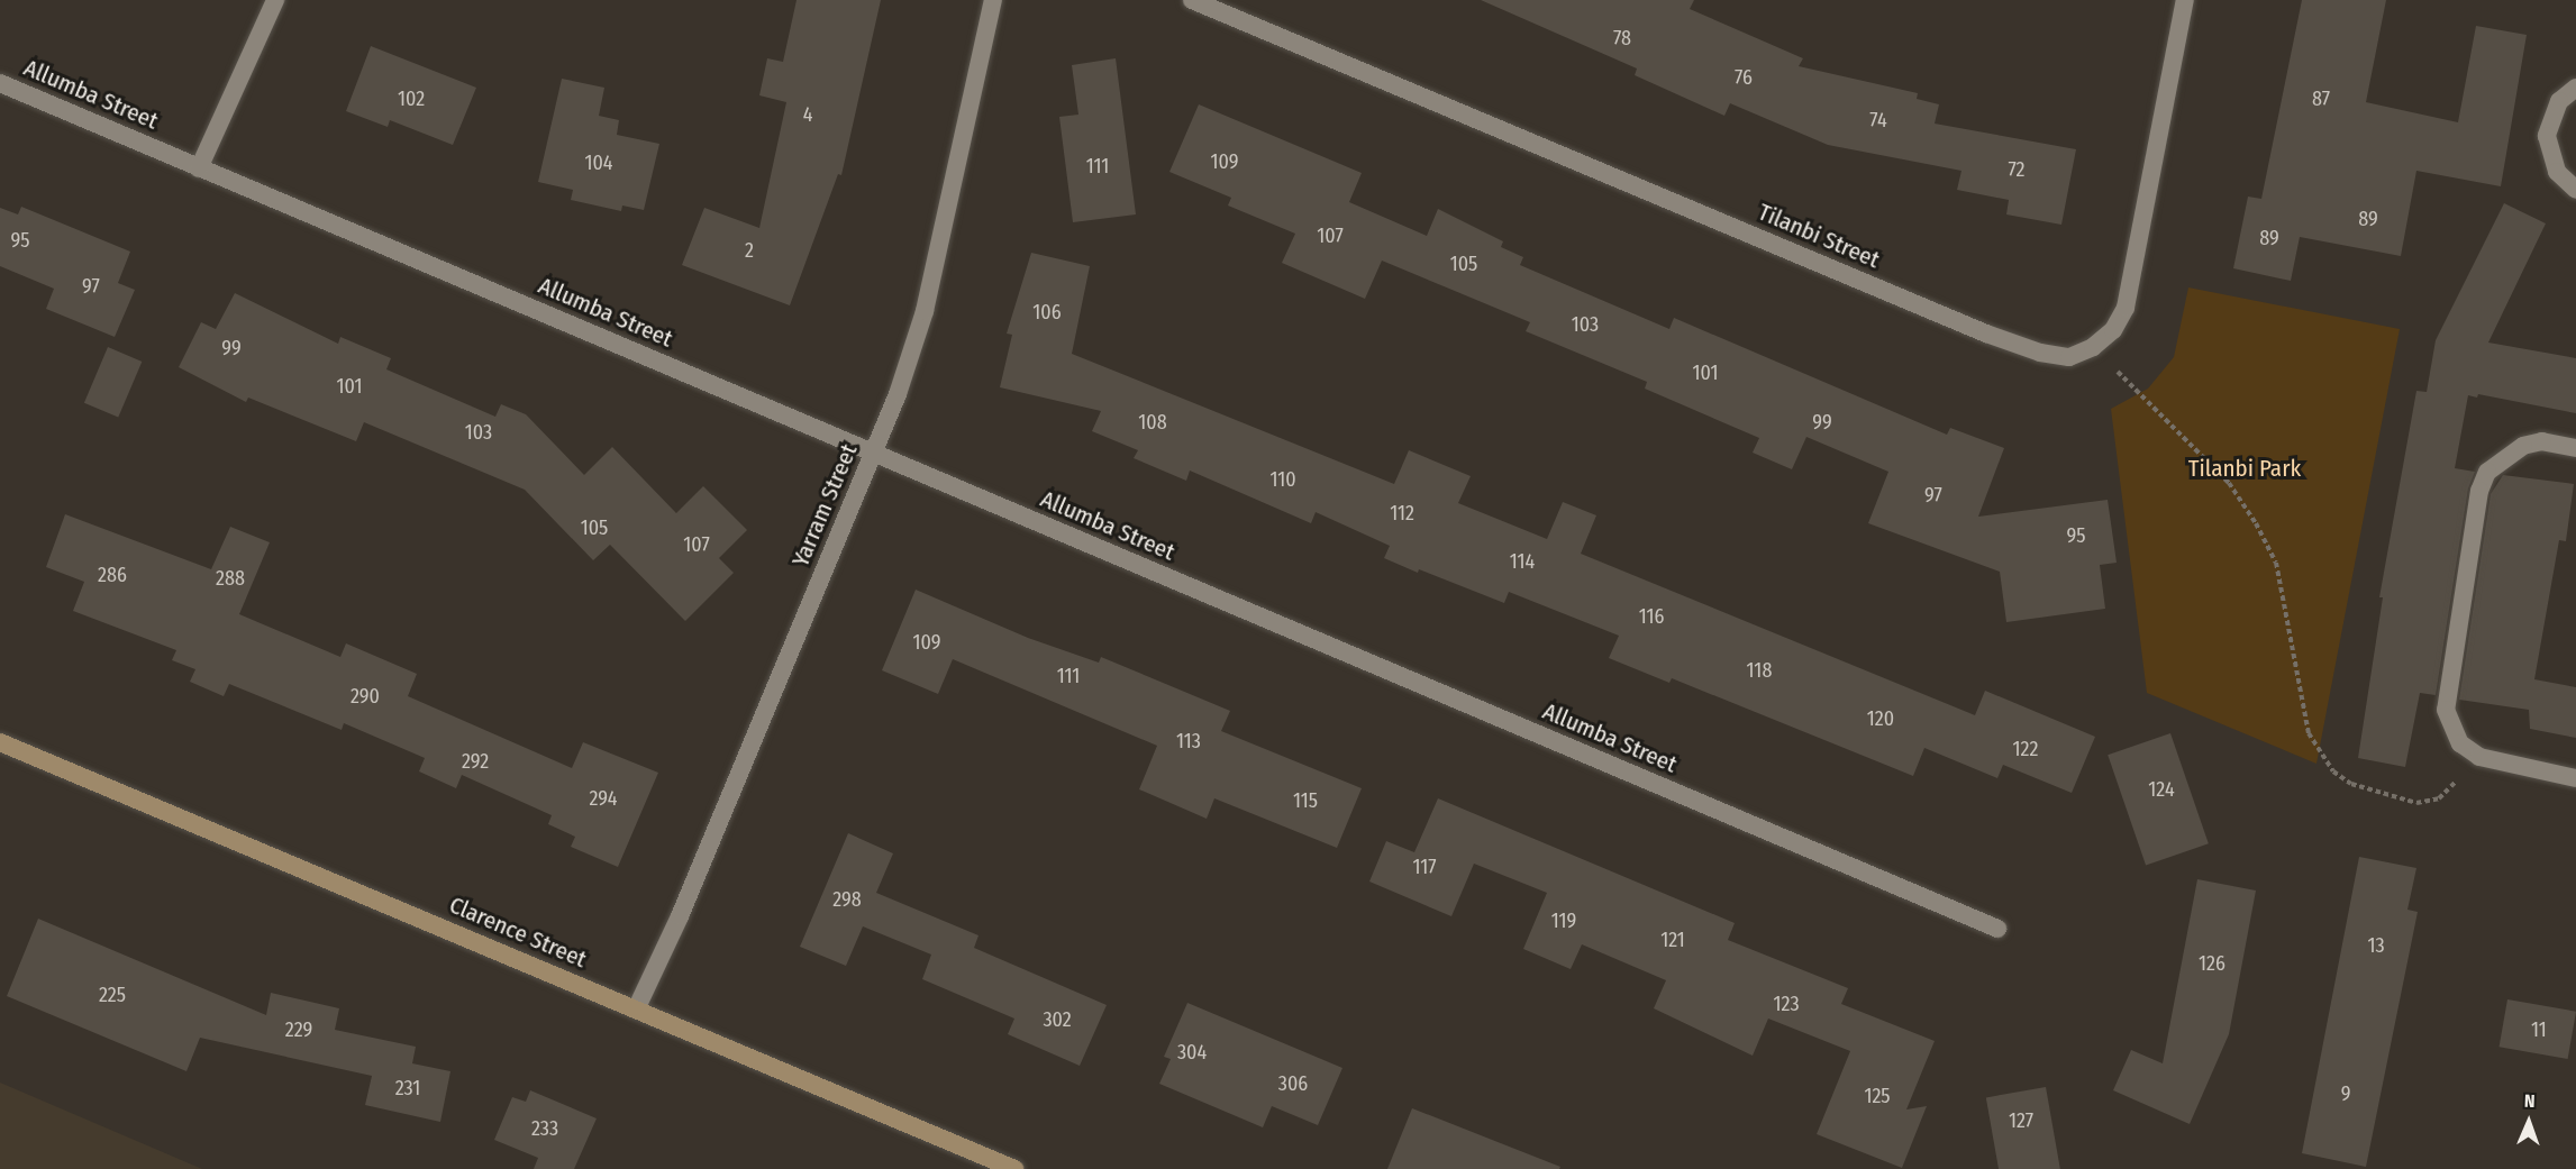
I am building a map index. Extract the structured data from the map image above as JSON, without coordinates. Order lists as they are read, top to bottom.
{
  "streets": {
    "main road": ["Clarence Street"],
    "street": ["Allumba Street", "Tilanbi Street", "Yarram Street"]
  },
  "crossings": [
    ["Allumba Street", "Yarram Street"],
    ["Yarram Street", "Clarence Street"]
  ],
  "parks": ["Tilanbi Park"],
  "house_numbers": [
    "78",
    "76",
    "102",
    "87",
    "4",
    "74",
    "109",
    "104",
    "111",
    "72",
    "89",
    "107",
    "89",
    "95",
    "2",
    "105",
    "97",
    "106",
    "103",
    "99",
    "101",
    "101",
    "108",
    "99",
    "103",
    "110",
    "97",
    "112",
    "105",
    "95",
    "107",
    "114",
    "286",
    "288",
    "116",
    "109",
    "118",
    "111",
    "290",
    "120",
    "113",
    "122",
    "292",
    "124",
    "294",
    "115",
    "117",
    "298",
    "119",
    "121",
    "13",
    "126",
    "225",
    "123",
    "302",
    "229",
    "11",
    "304",
    "306",
    "231",
    "9",
    "125",
    "127",
    "233"
  ],
  "north": "top"
}
